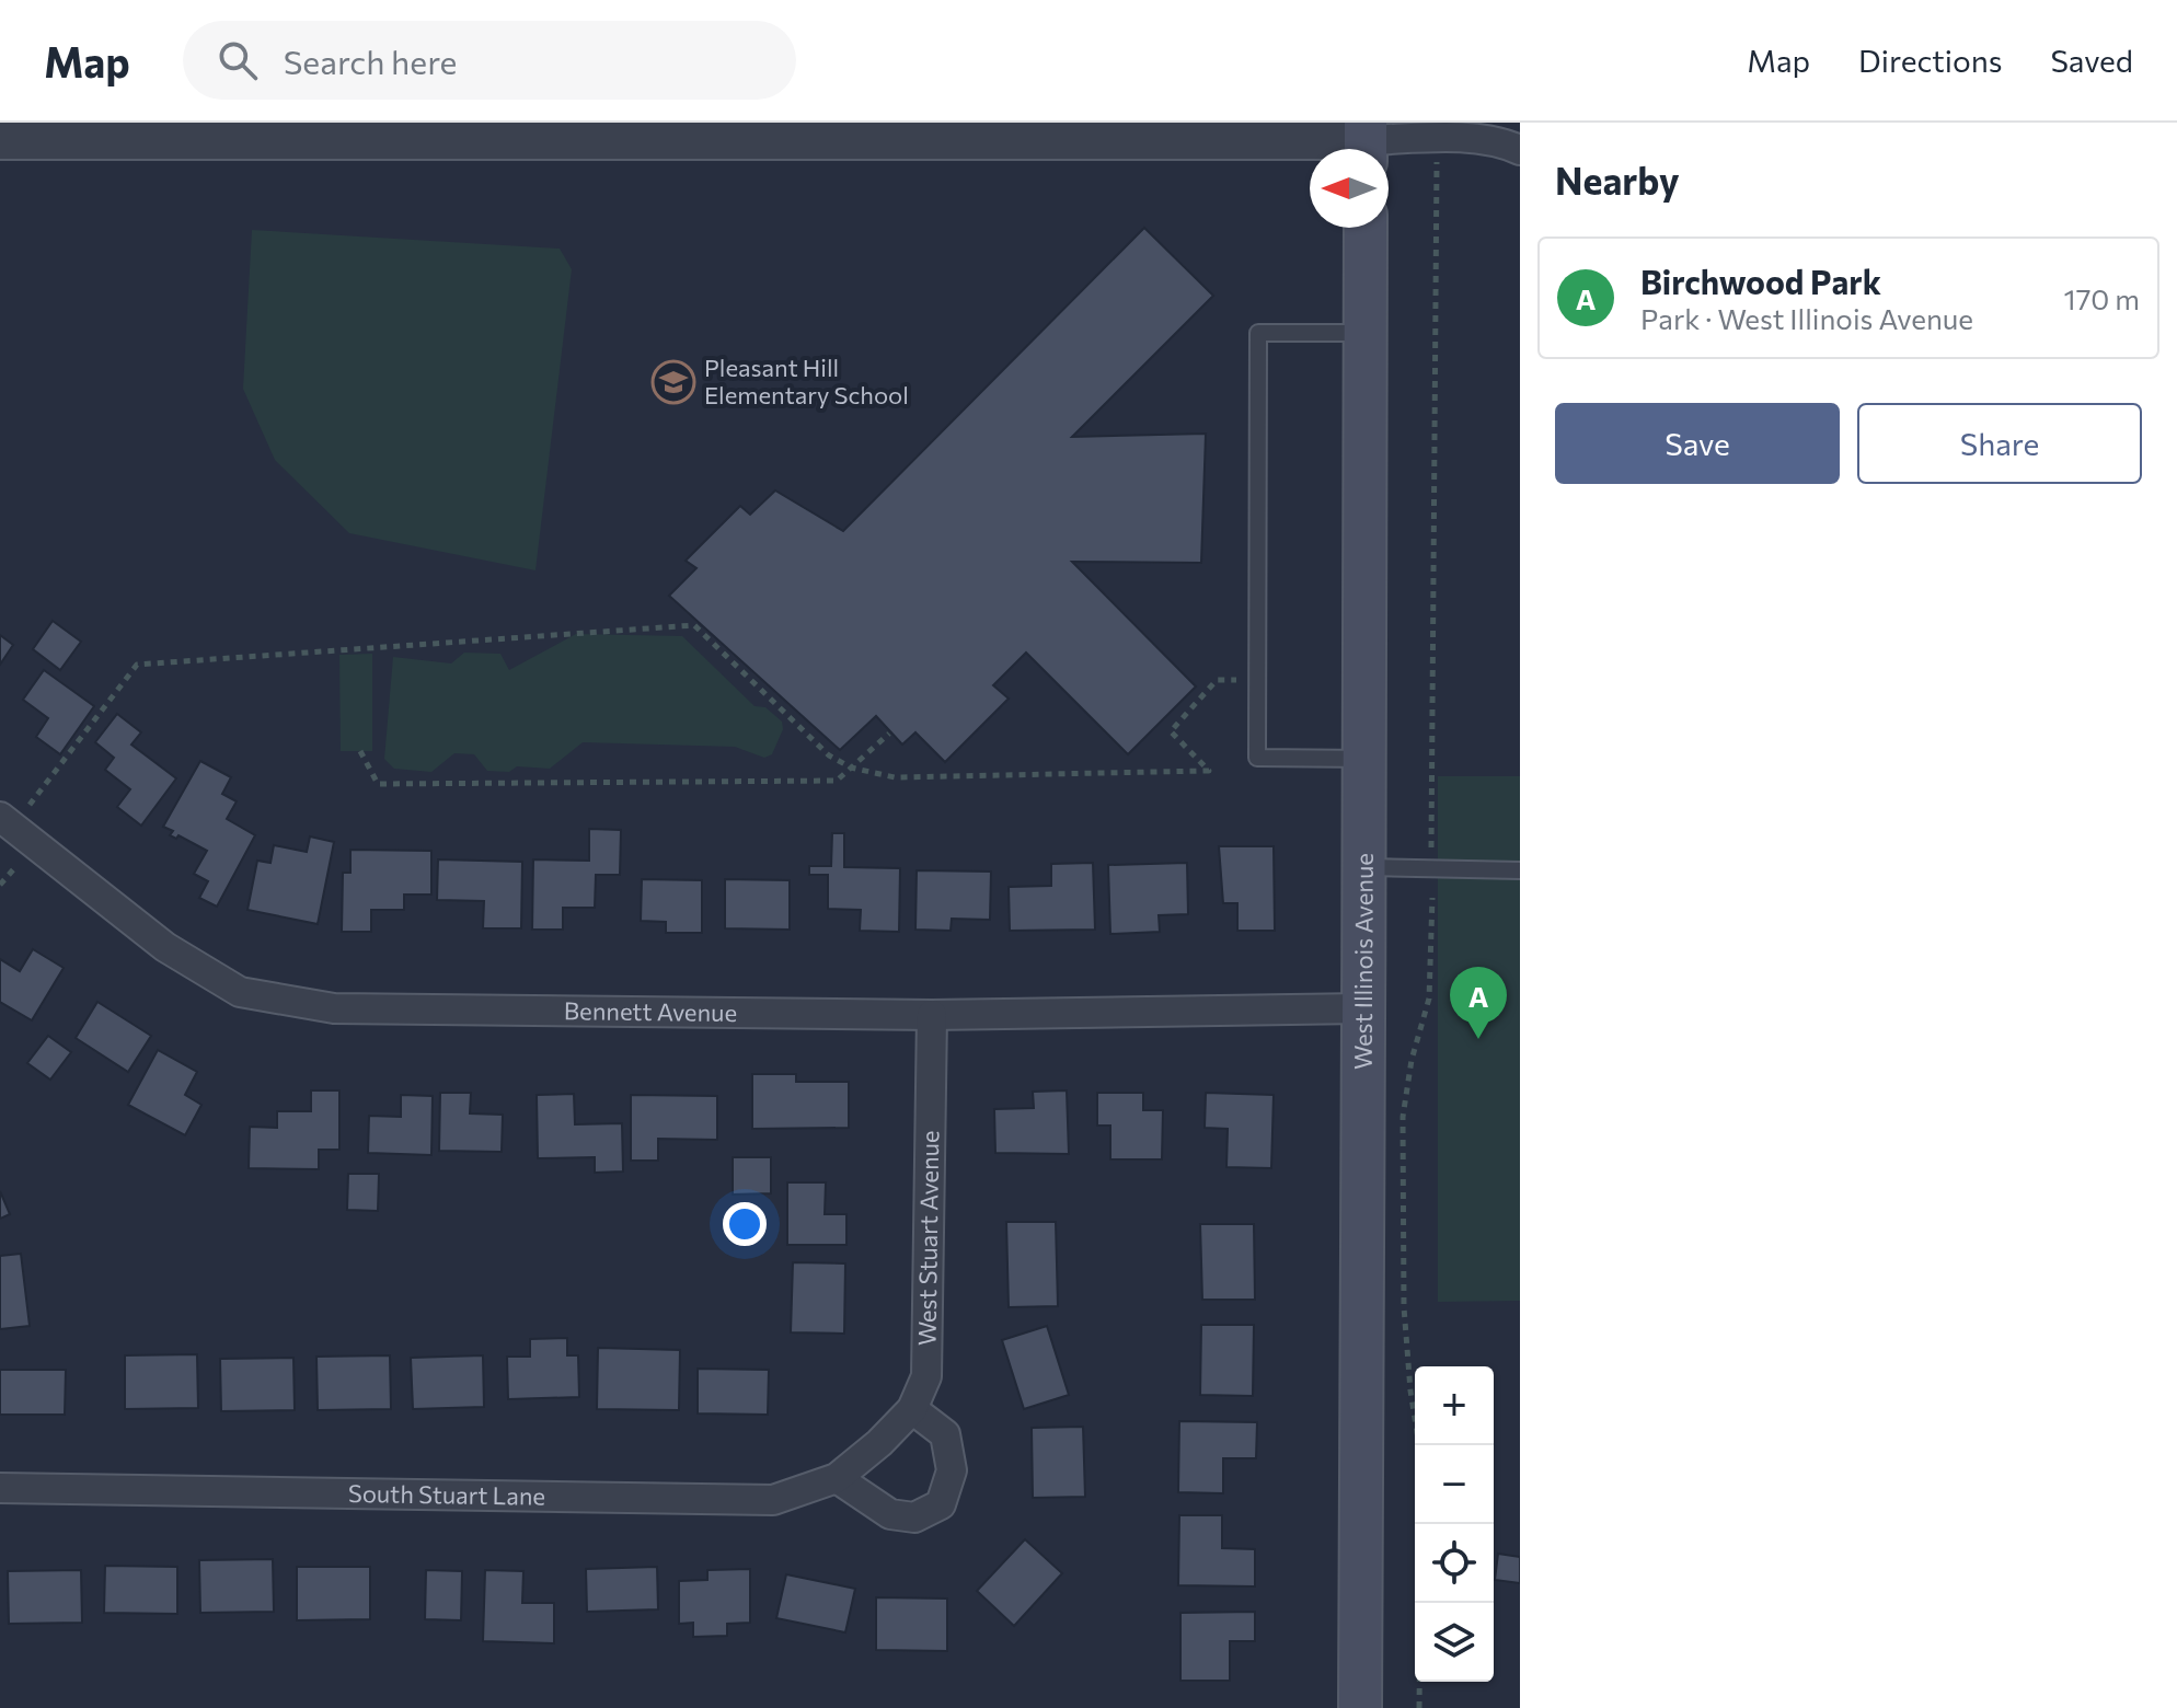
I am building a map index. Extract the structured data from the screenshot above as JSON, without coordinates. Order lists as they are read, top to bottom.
{
  "streets": {
    "main road": ["West Illinois Avenue"],
    "street": ["Bennett Avenue", "West Stuart Avenue", "South Stuart Lane"]
  },
  "crossings": [
    ["West Illinois Avenue", "Bennett Avenue"],
    ["Bennett Avenue", "West Stuart Avenue"],
    ["West Stuart Avenue", "South Stuart Lane"]
  ],
  "places": {
    "school or university": ["Pleasant Hill Elementary School"]
  },
  "north": "left",
  "page": {
    "header": "Map",
    "search": "Search here",
    "nav": ["Map", "Directions", "Saved"],
    "heading": "Nearby",
    "list": [
      {
        "mark": "A",
        "name": "Birchwood Park",
        "note": "Park · West Illinois Avenue",
        "value": "170 m"
      }
    ],
    "buttons": ["Save", "Share"],
    "pins": "A",
    "map_buttons": ["+", "−"]
  }
}
